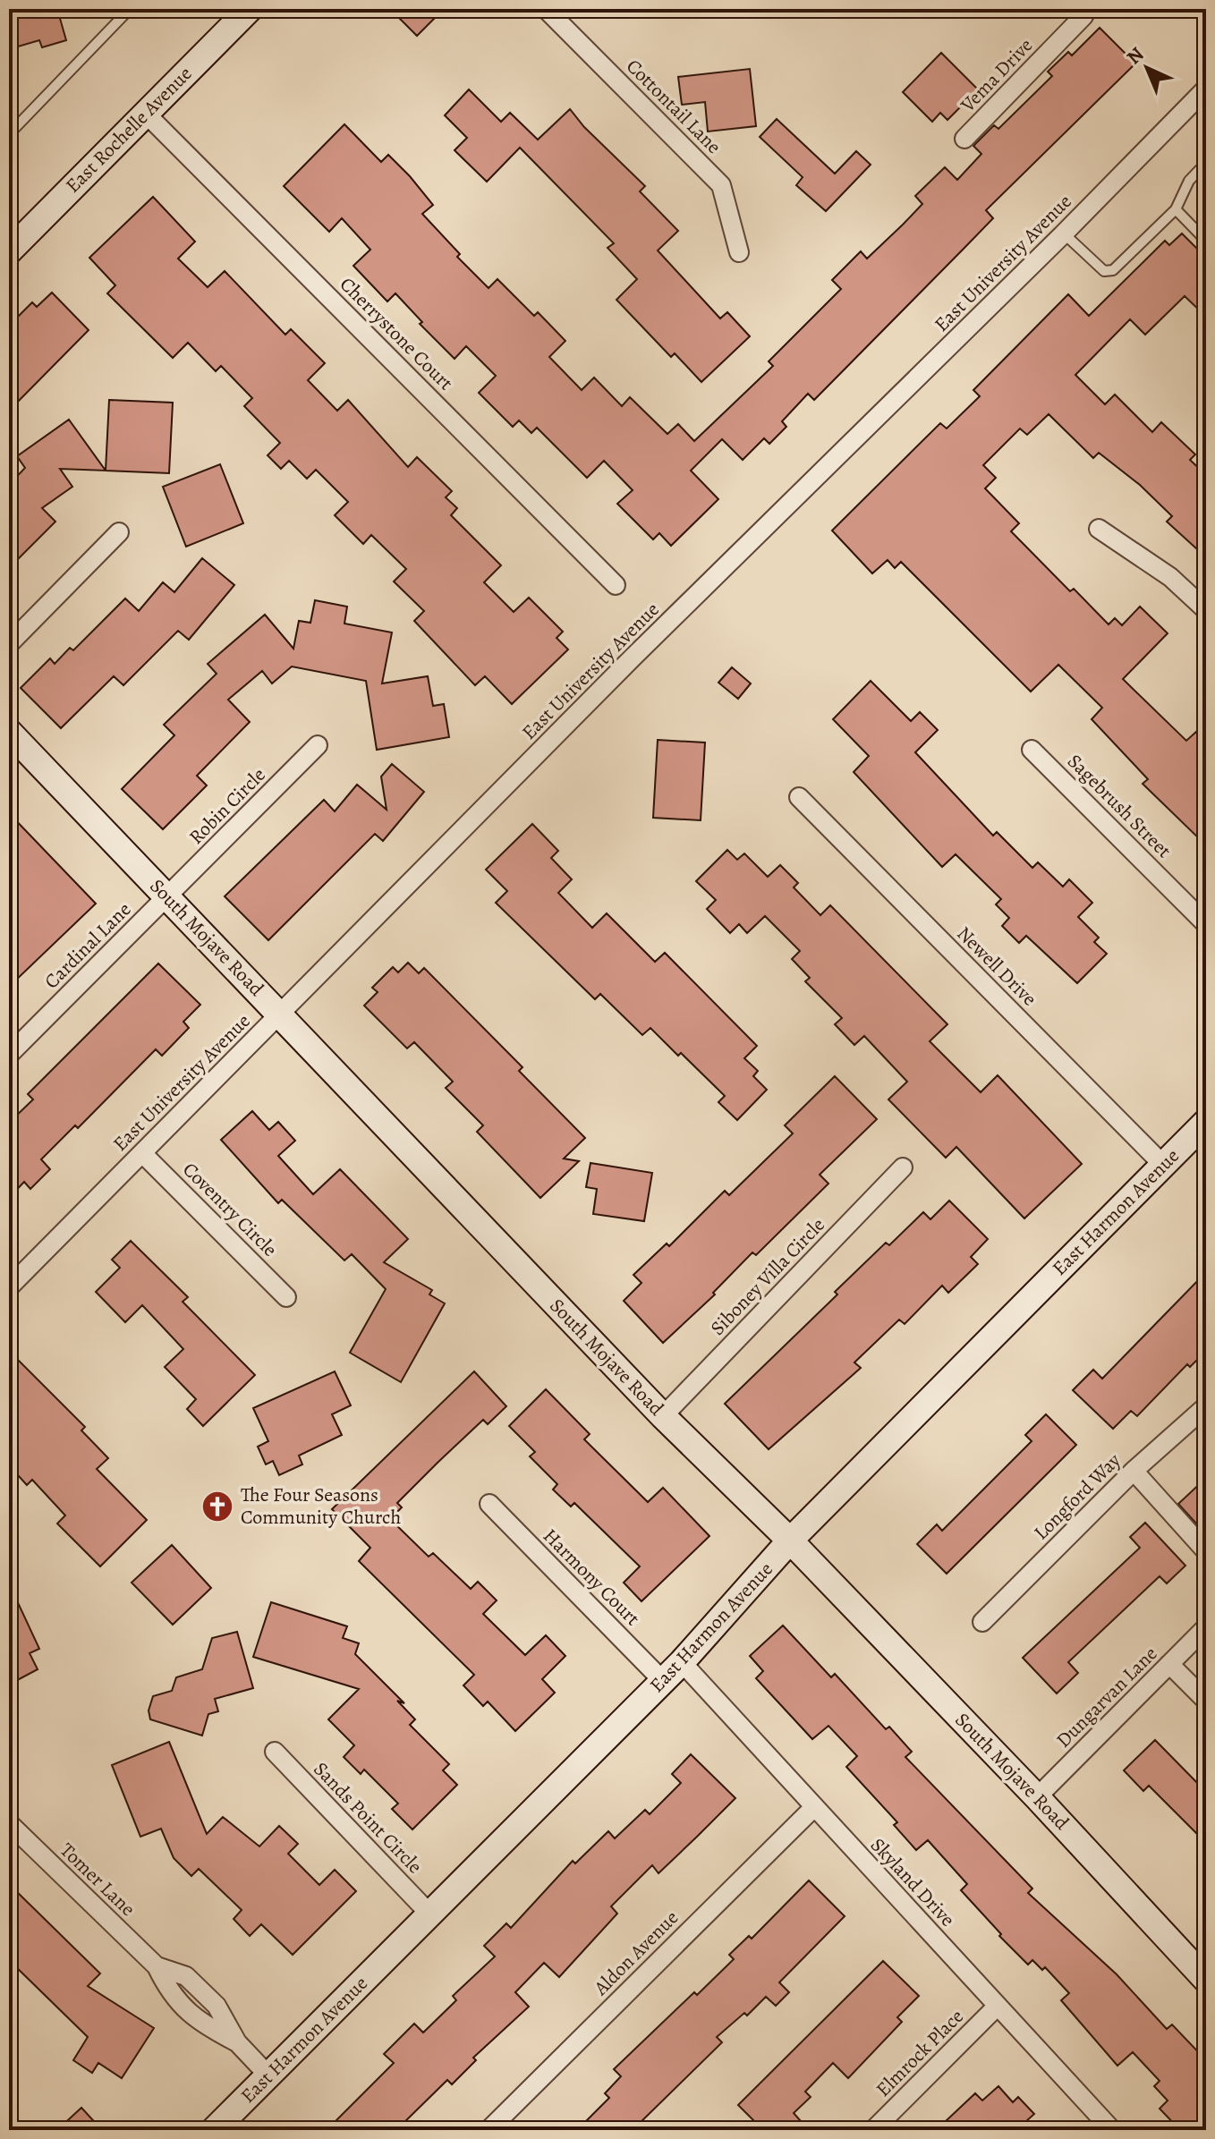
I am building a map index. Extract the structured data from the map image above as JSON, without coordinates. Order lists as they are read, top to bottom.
{
  "streets": {
    "street": [
      "Vema Drive",
      "Cottontail Lane",
      "East Rochelle Avenue",
      "East University Avenue",
      "Cherrystone Court",
      "Robin Circle",
      "Sagebrush Street",
      "South Mojave Road",
      "Cardinal Lane",
      "Newell Drive",
      "Coventry Circle",
      "East Harmon Avenue",
      "Siboney Villa Circle",
      "Longford Way",
      "Harmony Court",
      "Dungarvan Lane",
      "Sands Point Circle",
      "Tomer Lane",
      "Skyland Drive",
      "Aldon Avenue",
      "Elmrock Place"
    ]
  },
  "crossings": [
    ["East Rochelle Avenue", "Cherrystone Court"],
    ["East University Avenue", "South Mojave Road"],
    ["East University Avenue", "Coventry Circle"],
    ["Robin Circle", "South Mojave Road"],
    ["Robin Circle", "Cardinal Lane"],
    ["South Mojave Road", "Cardinal Lane"],
    ["South Mojave Road", "East Harmon Avenue"],
    ["South Mojave Road", "Siboney Villa Circle"],
    ["South Mojave Road", "Dungarvan Lane"],
    ["Newell Drive", "East Harmon Avenue"],
    ["East Harmon Avenue", "Harmony Court"],
    ["East Harmon Avenue", "Sands Point Circle"],
    ["East Harmon Avenue", "Tomer Lane"],
    ["East Harmon Avenue", "Skyland Drive"],
    ["Skyland Drive", "Aldon Avenue"],
    ["Skyland Drive", "Elmrock Place"]
  ],
  "places": {
    "church": ["The Four Seasons Community Church"]
  },
  "north": "top left"
}
